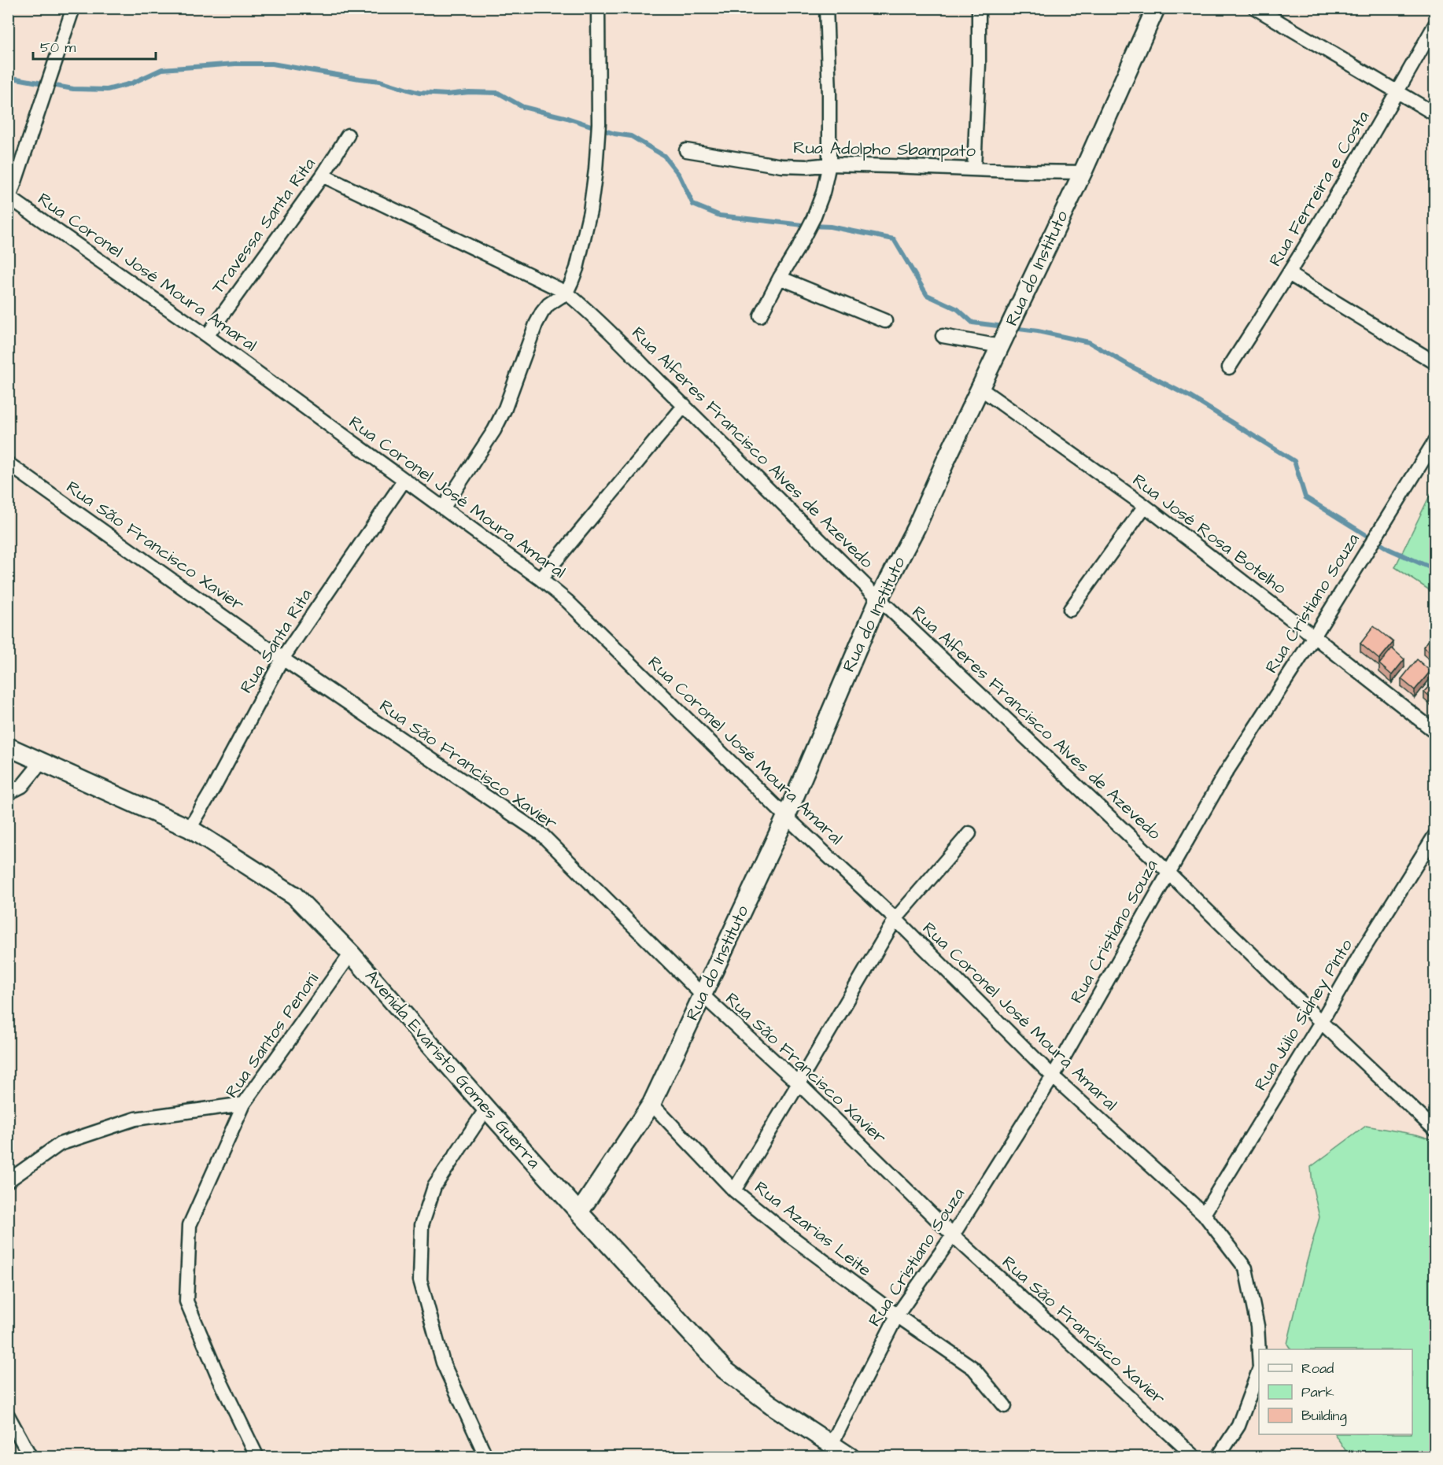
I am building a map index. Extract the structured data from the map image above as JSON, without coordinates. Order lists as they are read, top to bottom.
{
  "streets": {
    "main road": ["Rua do Instituto", "Avenida Evaristo Gomes Guerra"],
    "street": [
      "Rua Adolpho Sbampato",
      "Rua Ferreira e Costa",
      "Travessa Santa Rita",
      "Rua Coronel José Moura Amaral",
      "Rua Alferes Francisco Alves de Azevedo",
      "Rua José Rosa Botelho",
      "Rua São Francisco Xavier",
      "Rua Cristiano Souza",
      "Rua Santa Rita",
      "Rua Júlio Sidney Pinto",
      "Rua Santos Penoni",
      "Rua Azarias Leite"
    ]
  },
  "crossings": [
    ["Rua Adolpho Sbampato", "Rua do Instituto"],
    ["Travessa Santa Rita", "Rua Coronel José Moura Amaral"],
    ["Travessa Santa Rita", "Rua Alferes Francisco Alves de Azevedo"],
    ["Rua do Instituto", "Rua Coronel José Moura Amaral"],
    ["Rua do Instituto", "Rua Alferes Francisco Alves de Azevedo"],
    ["Rua do Instituto", "Rua José Rosa Botelho"],
    ["Rua do Instituto", "Rua São Francisco Xavier"],
    ["Rua do Instituto", "Avenida Evaristo Gomes Guerra"],
    ["Rua do Instituto", "Rua Azarias Leite"],
    ["Rua Coronel José Moura Amaral", "Rua Cristiano Souza"],
    ["Rua Coronel José Moura Amaral", "Rua Santa Rita"],
    ["Rua Coronel José Moura Amaral", "Rua Júlio Sidney Pinto"],
    ["Rua Alferes Francisco Alves de Azevedo", "Rua Cristiano Souza"],
    ["Rua Alferes Francisco Alves de Azevedo", "Rua Júlio Sidney Pinto"],
    ["Rua José Rosa Botelho", "Rua Cristiano Souza"],
    ["Rua São Francisco Xavier", "Rua Cristiano Souza"],
    ["Rua São Francisco Xavier", "Rua Santa Rita"],
    ["Rua Cristiano Souza", "Avenida Evaristo Gomes Guerra"],
    ["Rua Cristiano Souza", "Rua Azarias Leite"],
    ["Rua Santa Rita", "Avenida Evaristo Gomes Guerra"],
    ["Rua Santos Penoni", "Avenida Evaristo Gomes Guerra"]
  ],
  "legend": ["Road", "Park", "Building"],
  "scale_bar": "50 m"
}
